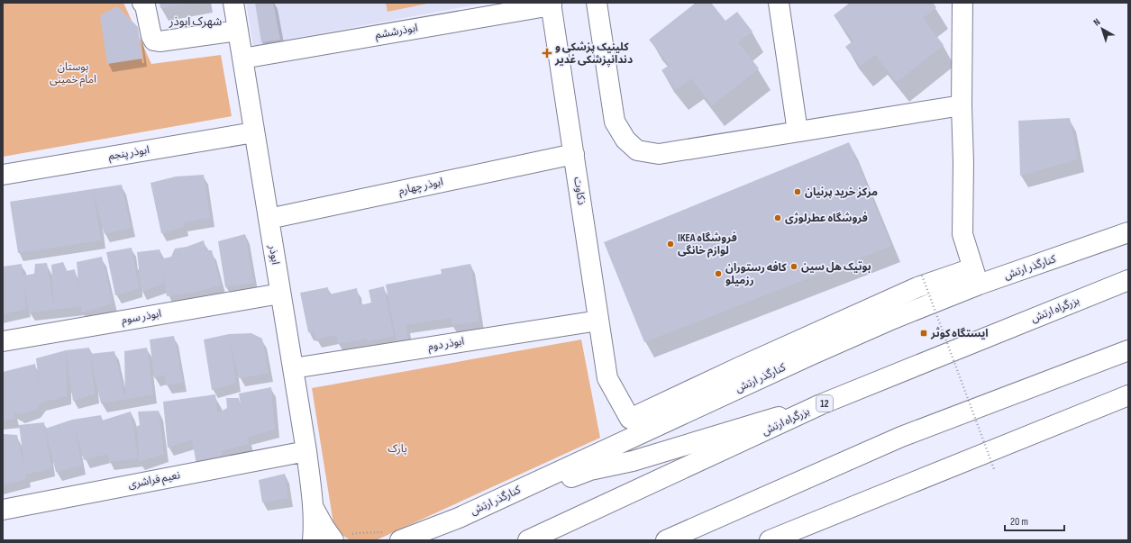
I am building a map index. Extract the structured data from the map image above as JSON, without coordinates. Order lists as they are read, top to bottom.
{
  "streets": {
    "main road": [
      "ابوذرششم",
      "ابوذر پنجم",
      "ابوذر چهارم",
      "ذکاوت",
      "ابوذر",
      "کنارگذر ارتش",
      "بزرگراه ارتش",
      "ابوذر سوم",
      "ابوذر دوم",
      "12",
      "نعیم فراشری"
    ]
  },
  "crossings": [
    ["ابوذرششم", "ذکاوت"],
    ["ابوذرششم", "ابوذر"],
    ["ابوذر پنجم", "ابوذر"],
    ["ابوذر چهارم", "ذکاوت"],
    ["ابوذر چهارم", "ابوذر"],
    ["ذکاوت", "کنارگذر ارتش"],
    ["ذکاوت", "ابوذر دوم"],
    ["ابوذر", "ابوذر سوم"],
    ["ابوذر", "ابوذر دوم"],
    ["ابوذر", "نعیم فراشری"]
  ],
  "districts": ["شهرک ابوذر"],
  "parks": ["بوستان امام خمینی", "پارک"],
  "places": {
    "health": ["کلینیک پزشکی و دندانپزشکی غدیر"],
    "other": [
      "مرکز خرید پرنیان",
      "فروشگاه عطرلوژی",
      "IKEA فروشگاه لوازم خانگی",
      "بوتیک هل سین",
      "کافه رستوران رزمیلو"
    ],
    "transit": ["ایستگاه کوثر"]
  },
  "scale_bar": "20 m",
  "north": "top left"
}
